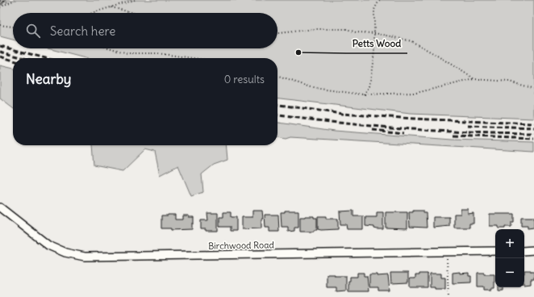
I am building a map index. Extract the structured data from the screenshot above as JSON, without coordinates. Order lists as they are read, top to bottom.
{
  "streets": {
    "street": ["Birchwood Road"]
  },
  "places": ["Petts Wood"],
  "page": {
    "search": "Search here",
    "heading": ["Nearby", "0 results"],
    "map_buttons": ["+", "−"]
  }
}
